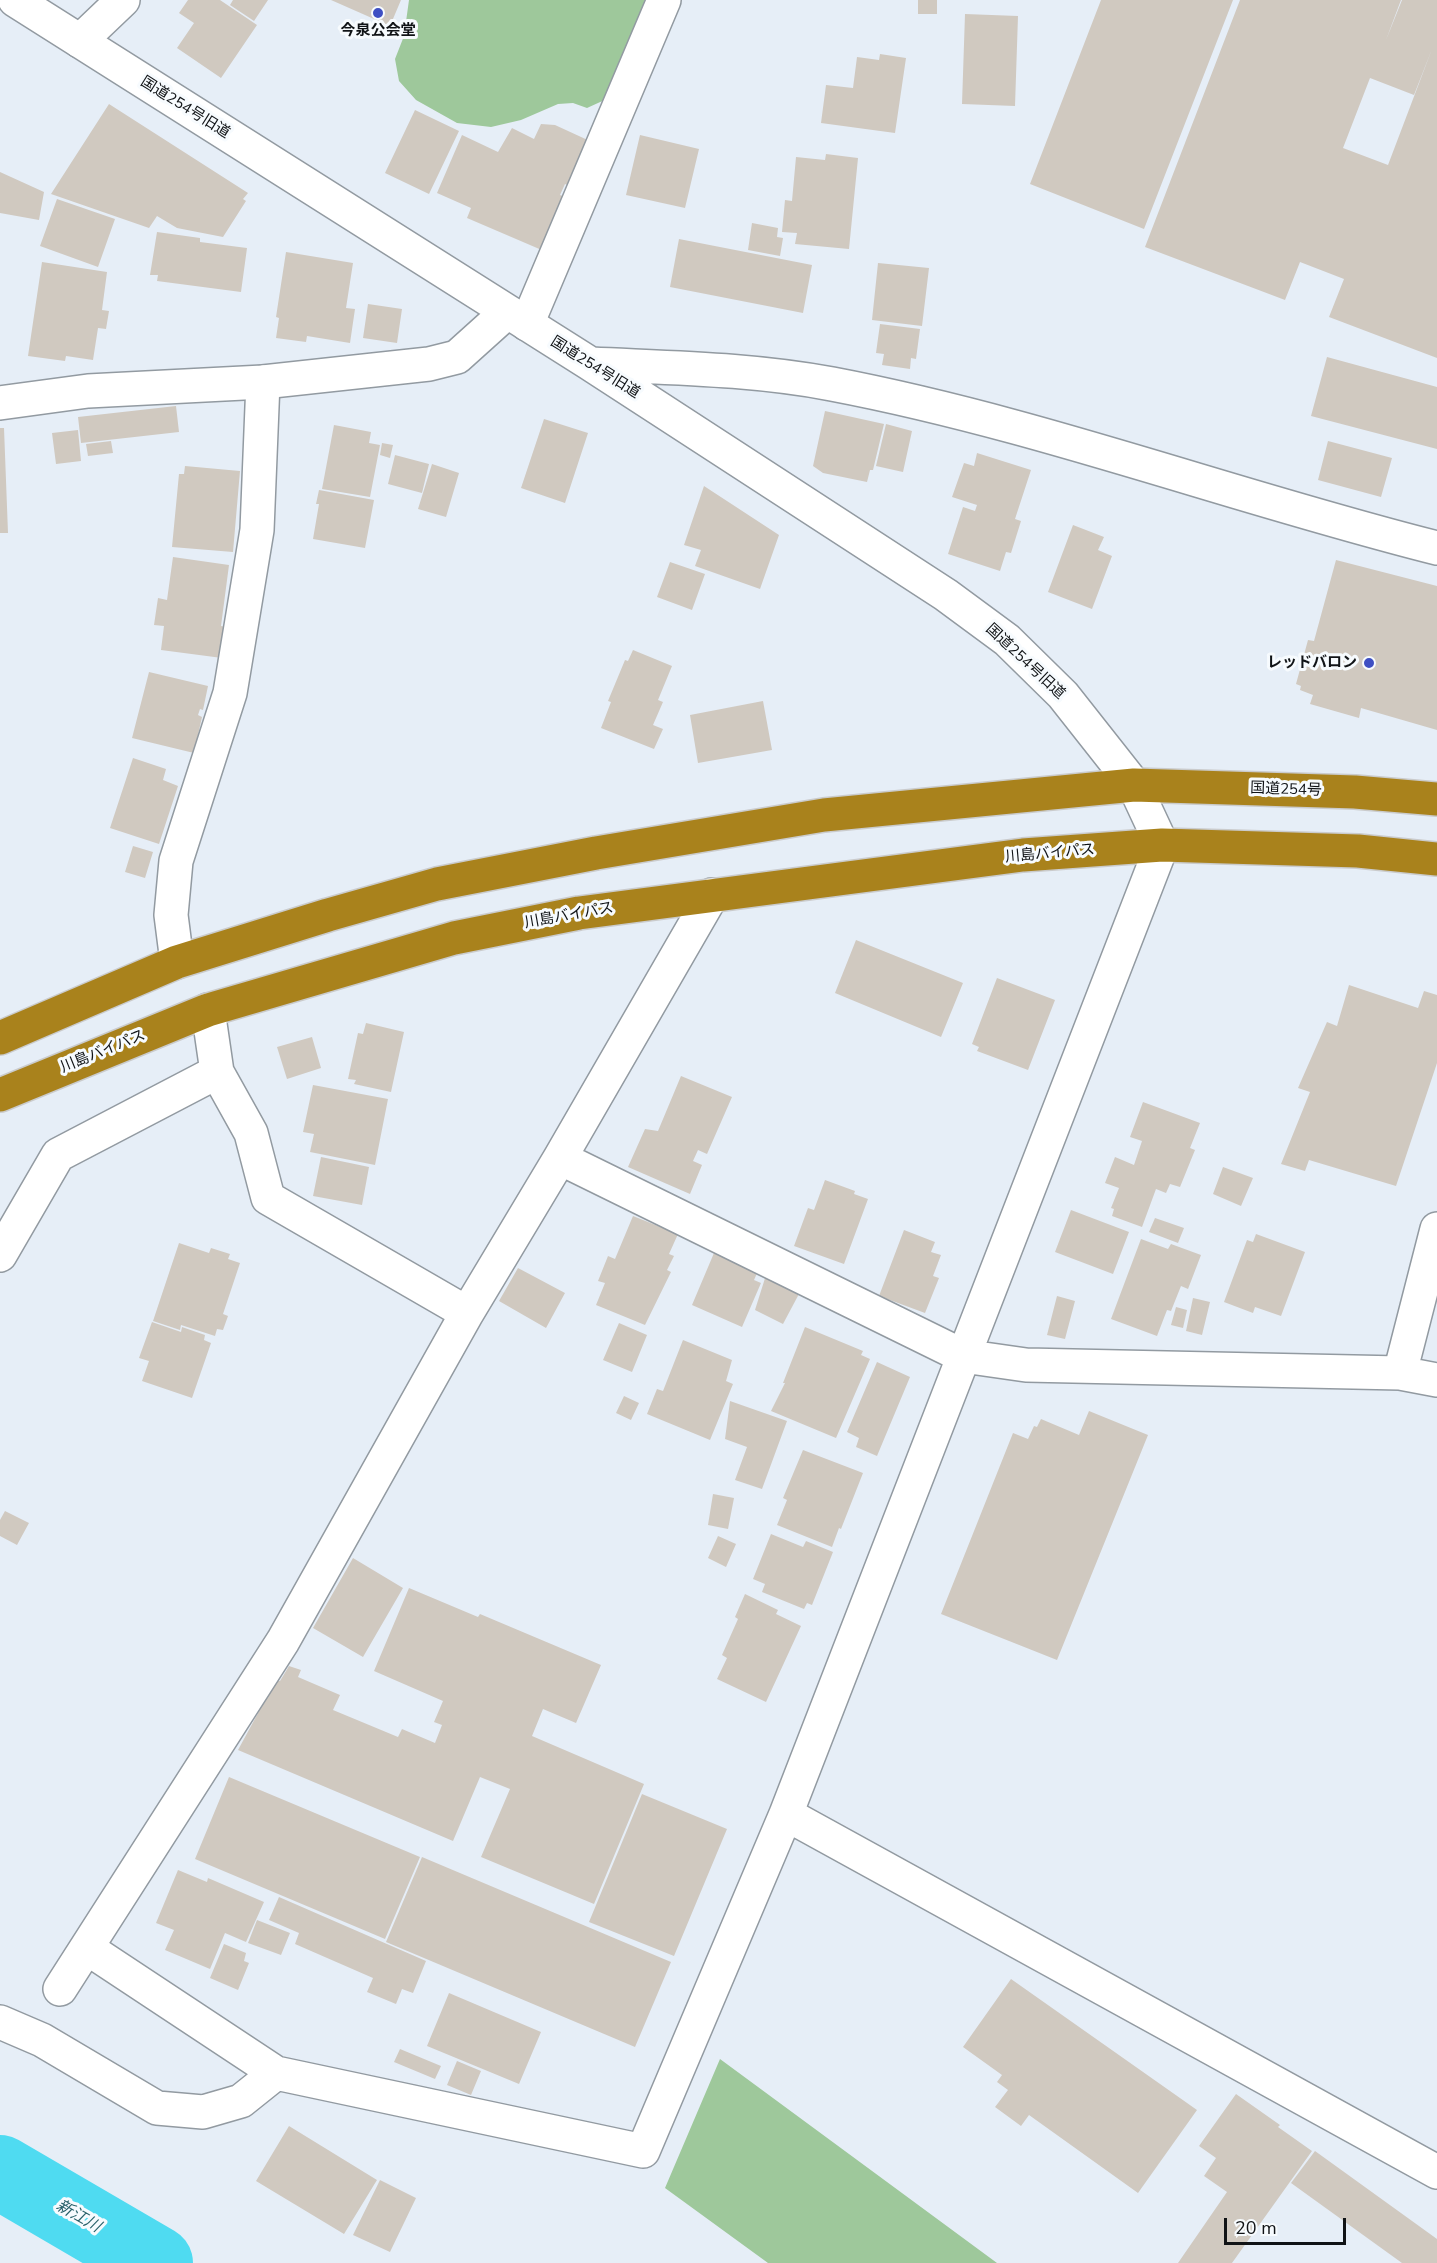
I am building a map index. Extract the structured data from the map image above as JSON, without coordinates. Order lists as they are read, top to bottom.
{
  "streets": {
    "highway": ["国道254号", "川島バイパス"],
    "street": ["国道254号旧道"]
  },
  "crossings": [
    ["国道254号旧道", "国道254号"],
    ["国道254号旧道", "川島バイパス"]
  ],
  "water": ["新江川"],
  "places": ["今泉公会堂", "レッドバロン"],
  "scale_bar": "20 m"
}
